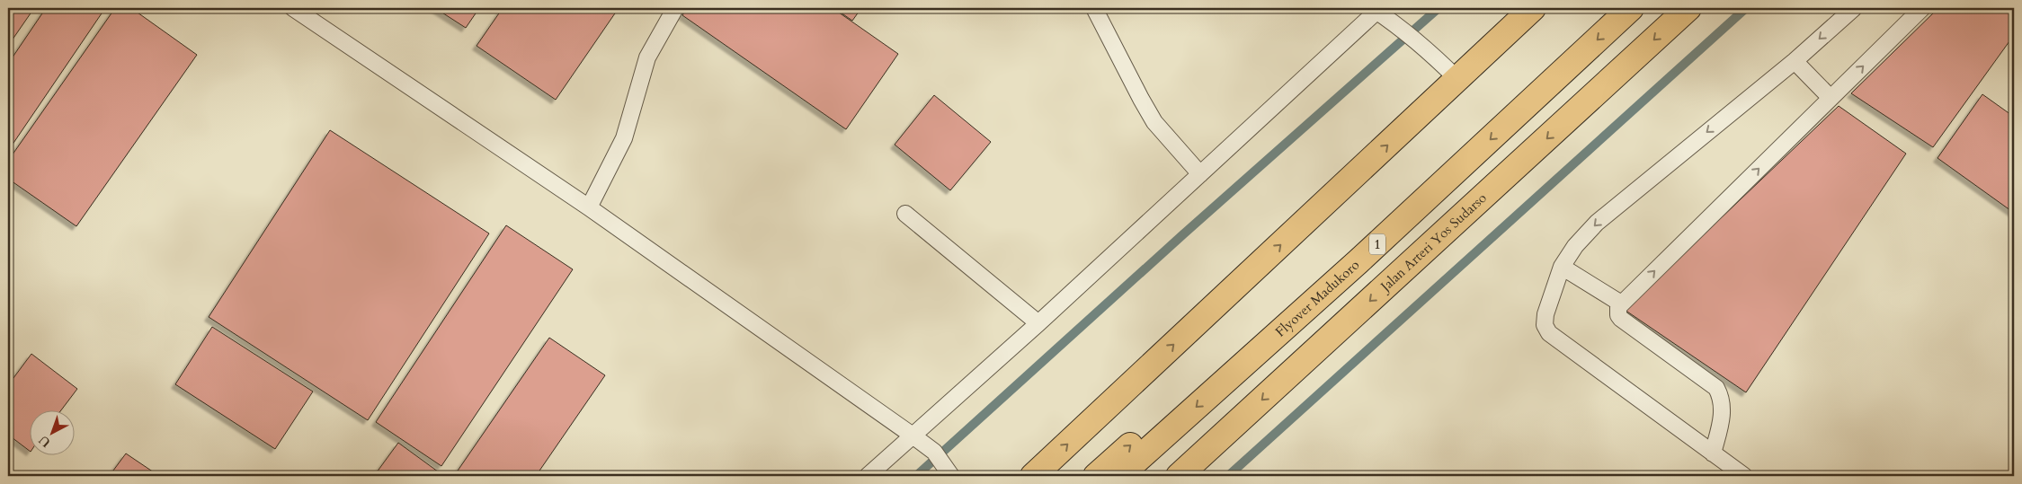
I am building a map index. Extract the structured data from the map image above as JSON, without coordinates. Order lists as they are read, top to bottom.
{
  "streets": {
    "highway": ["Jalan Arteri Yos Sudarso", "1", "Flyover Madukoro"]
  },
  "north": "bottom left"
}
